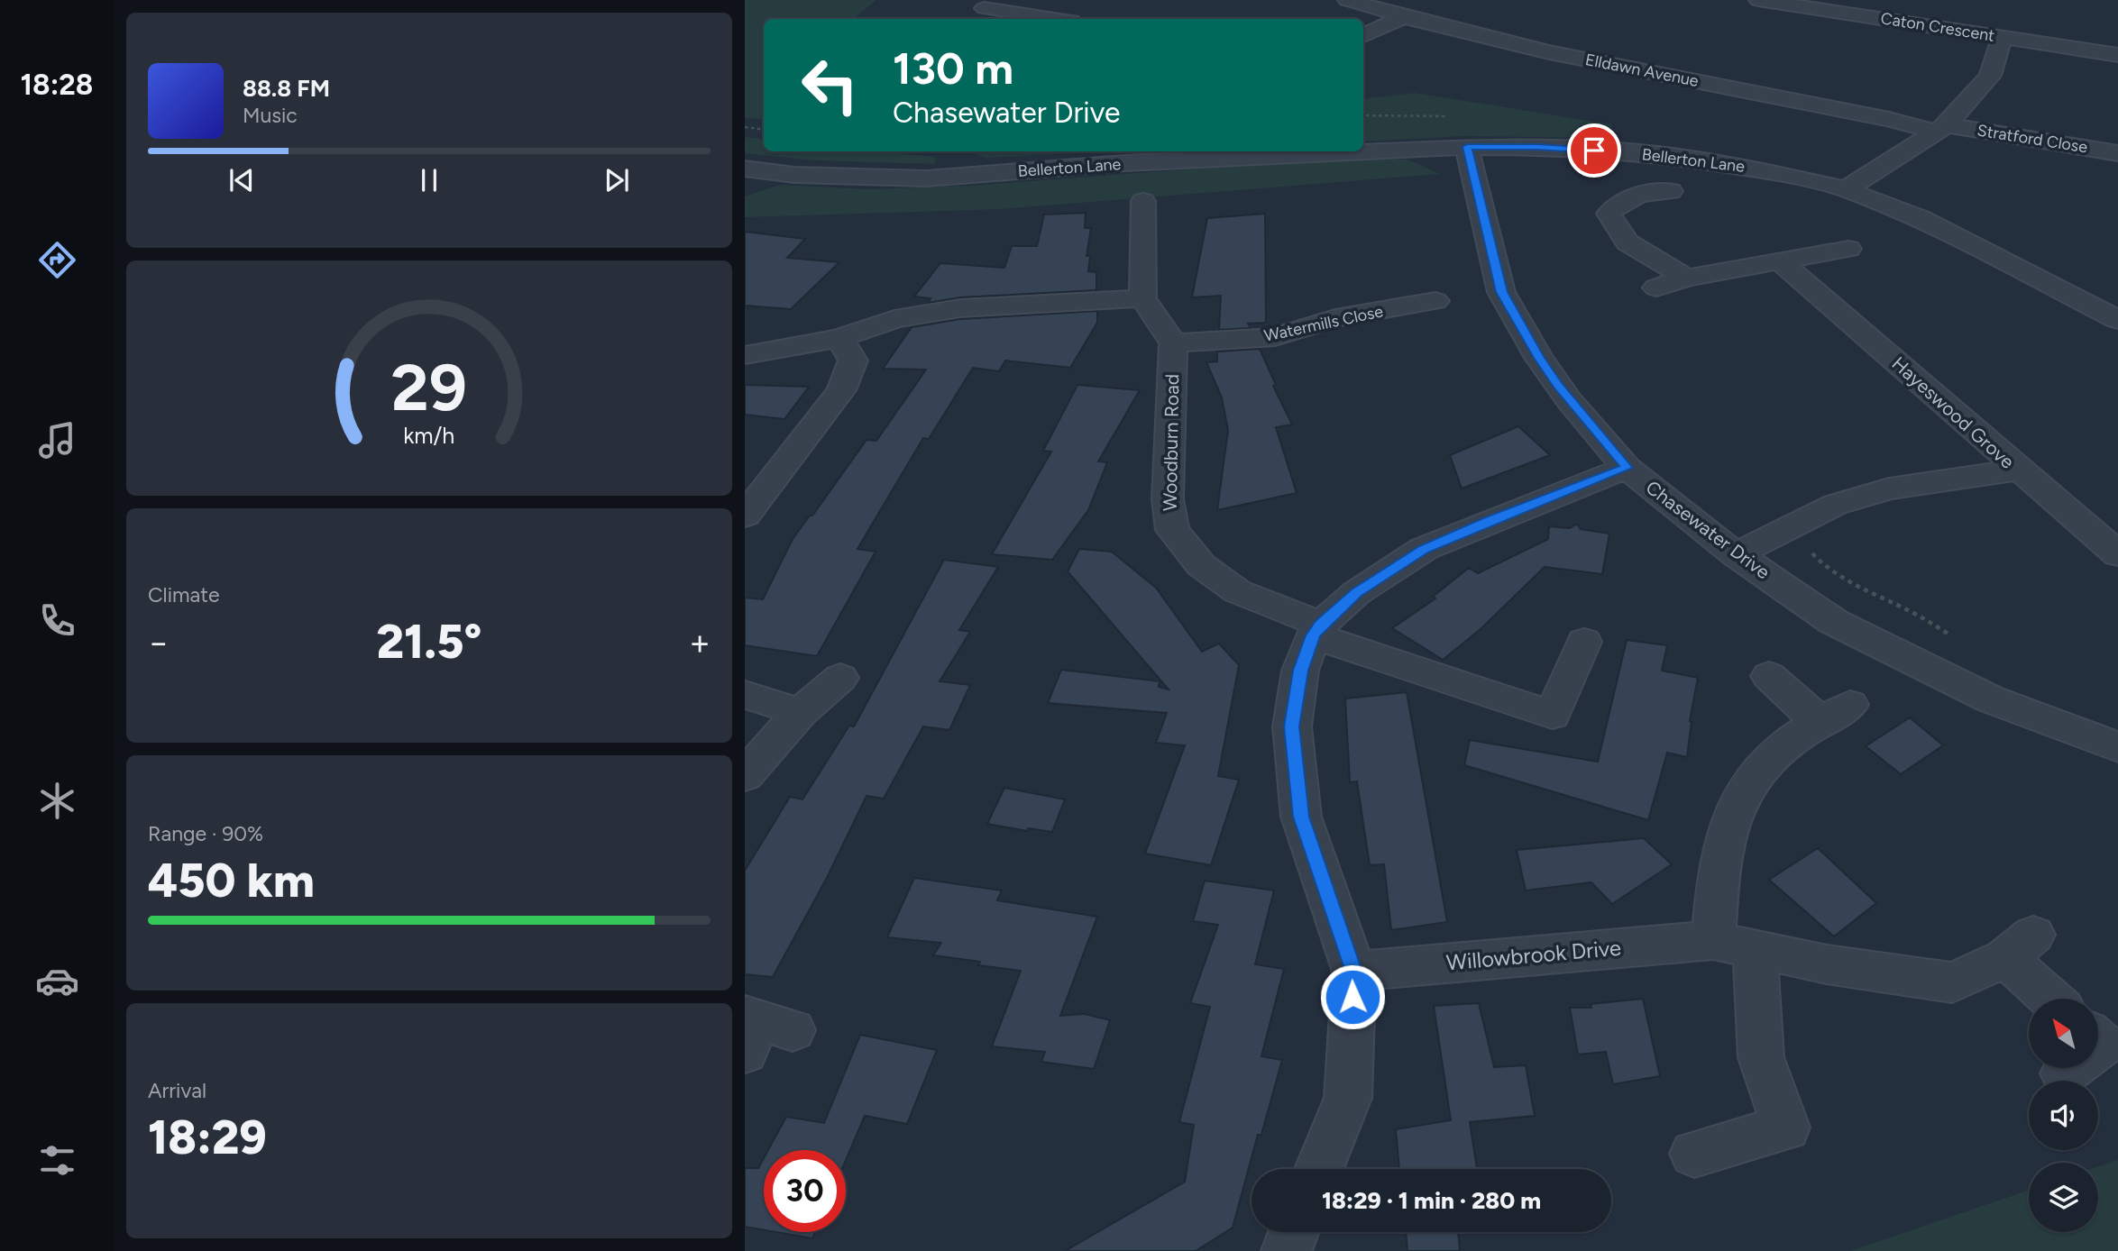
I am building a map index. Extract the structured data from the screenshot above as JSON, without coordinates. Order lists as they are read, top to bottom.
{
  "streets": {
    "street": [
      "Caton Crescent",
      "Elldawn Avenue",
      "Stratford Close",
      "Bellerton Lane",
      "Watermills Close",
      "Hayeswood Grove",
      "Woodburn Road",
      "Chasewater Drive",
      "Willowbrook Drive"
    ]
  },
  "crossings": [
    ["Elldawn Avenue", "Stratford Close"],
    ["Bellerton Lane", "Chasewater Drive"],
    ["Watermills Close", "Woodburn Road"],
    ["Hayeswood Grove", "Chasewater Drive"]
  ],
  "north": "top left",
  "page": {
    "tabs": "18:28",
    "turn": ["130 m", "Chasewater Drive"],
    "song": ["88.8 FM", "Music"],
    "tile": [
      "Climate",
      ["Range · 90%", "450 km"],
      ["Arrival", "18:29"]
    ],
    "heat": ["−", "21.5°", "+"],
    "limit": "30",
    "trip": "18:29 · 1 min · 280 m",
    "gauge": ["29", "km/h"]
  }
}
